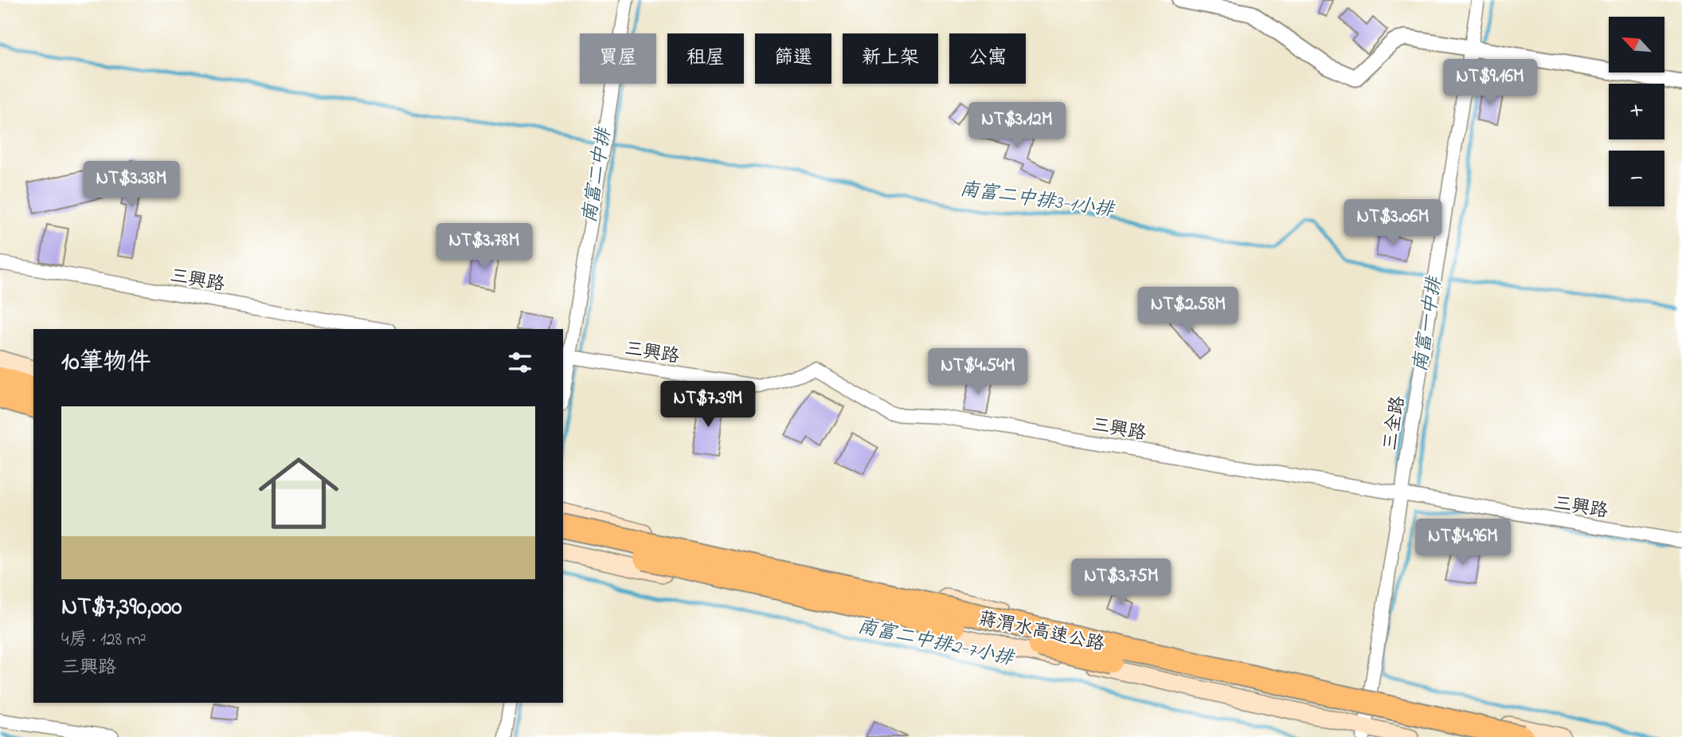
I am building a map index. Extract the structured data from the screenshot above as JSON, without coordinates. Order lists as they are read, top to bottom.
{
  "streets": {
    "highway": ["蔣渭水高速公路"],
    "street": ["三興路", "三全路"]
  },
  "crossings": [
    ["三興路", "三全路"]
  ],
  "water": [
    "南富二中排",
    "南富二中排3-1小排",
    "南富一中排",
    "南富二中排2-7小排"
  ],
  "north": "top left",
  "page": {
    "map_buttons": ["+", "−"],
    "chip": [
      "買屋",
      "租屋",
      "篩選",
      "新上架",
      "公寓"
    ],
    "price": [
      "NT$9.16M",
      "NT$3.12M",
      "NT$3.38M",
      "NT$3.06M",
      "NT$3.78M",
      "NT$2.58M",
      "NT$4.54M",
      "NT$7.39M",
      "NT$4.96M",
      "NT$3.75M"
    ],
    "heading": "10筆物件",
    "list": [
      {
        "name": "NT$7,390,000",
        "note": "4房 · 128 m² · 三興路"
      }
    ]
  }
}
